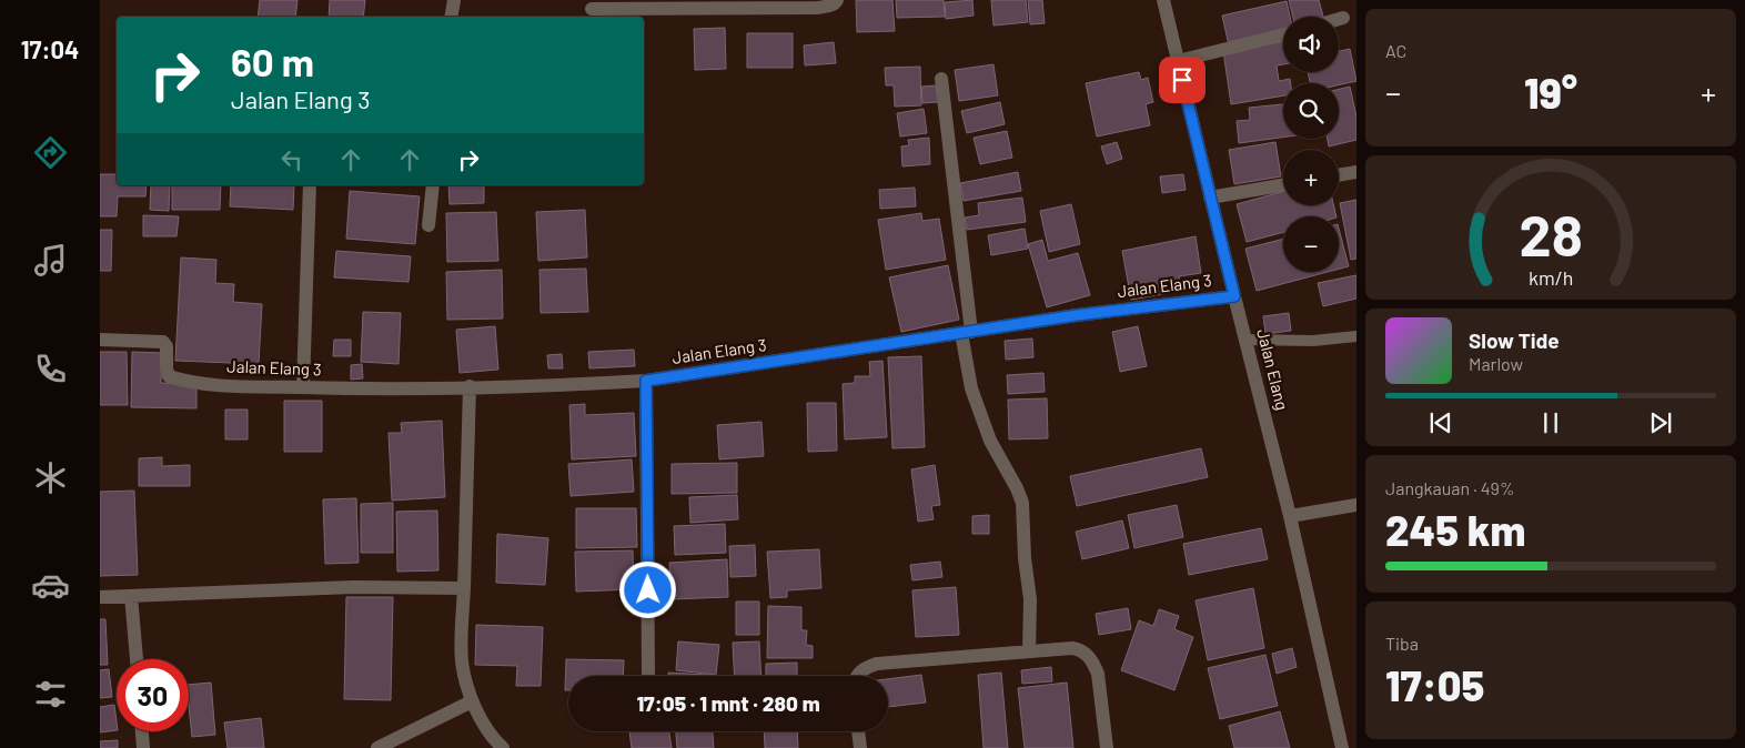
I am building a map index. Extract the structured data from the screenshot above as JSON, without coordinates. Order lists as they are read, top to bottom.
{
  "streets": {
    "street": ["Jalan Elang 3", "Jalan Elang"]
  },
  "crossings": [
    ["Jalan Elang 3", "Jalan Elang"]
  ],
  "page": {
    "tabs": "17:04",
    "tile": [
      "AC",
      ["Jangkauan · 49%", "245 km"],
      ["Tiba", "17:05"]
    ],
    "map_buttons": ["+", "−"],
    "turn": ["60 m", "Jalan Elang 3"],
    "heat": ["−", "19°", "+"],
    "song": ["Slow Tide", "Marlow"],
    "limit": "30",
    "trip": "17:05 · 1 mnt · 280 m",
    "gauge": ["28", "km/h"]
  }
}
